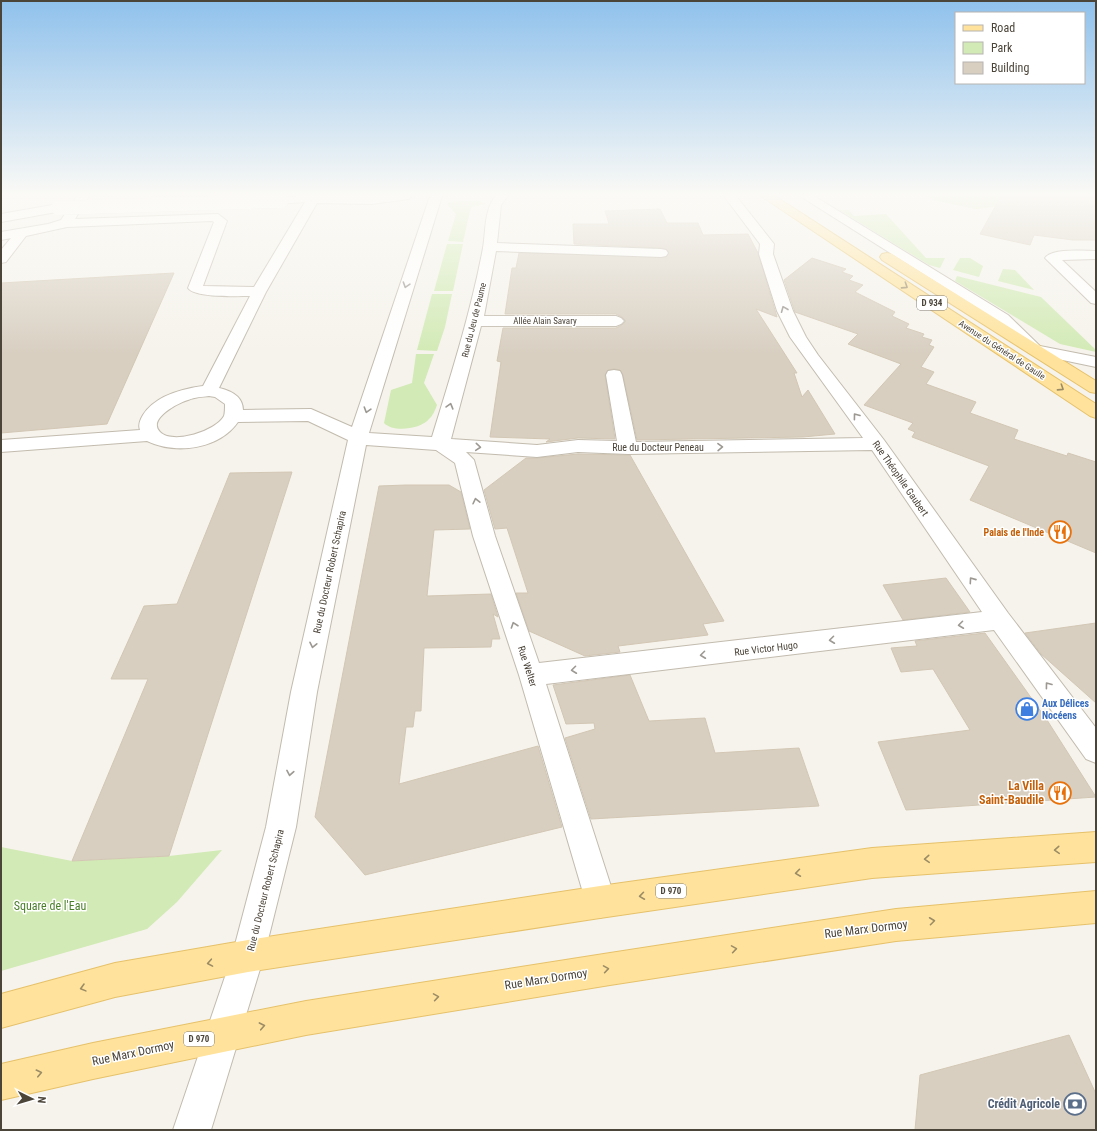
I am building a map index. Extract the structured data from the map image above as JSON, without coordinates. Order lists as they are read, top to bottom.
{
  "streets": {
    "main road": [
      "D 934",
      "Avenue du Général de Gaulle",
      "D 970",
      "Rue Marx Dormoy"
    ],
    "street": [
      "Rue du Jeu de Paume",
      "Allée Alain Savary",
      "Rue du Docteur Peneau",
      "Rue Théophile Gaubert",
      "Rue du Docteur Robert Schapira",
      "Rue Victor Hugo",
      "Rue Welter"
    ]
  },
  "crossings": [
    ["Rue du Jeu de Paume", "Allée Alain Savary"],
    ["Rue du Jeu de Paume", "Rue du Docteur Peneau"],
    ["Rue du Jeu de Paume", "Rue Welter"],
    ["Rue du Docteur Peneau", "Rue Théophile Gaubert"],
    ["Rue du Docteur Peneau", "Rue du Docteur Robert Schapira"],
    ["Rue du Docteur Peneau", "Rue Welter"],
    ["Rue Théophile Gaubert", "Rue Victor Hugo"],
    ["Rue du Docteur Robert Schapira", "D 970"],
    ["Rue du Docteur Robert Schapira", "Rue Marx Dormoy"],
    ["Rue Victor Hugo", "Rue Welter"],
    ["Rue Welter", "D 970"]
  ],
  "one_way": [
    "Rue du Jeu de Paume",
    "Rue du Docteur Peneau",
    "Rue Théophile Gaubert",
    "Rue du Docteur Robert Schapira",
    "Rue Victor Hugo",
    "Rue Welter"
  ],
  "parks": ["Square de l'Eau"],
  "places": {
    "restaurant": ["Palais de l'Inde", "La Villa Saint-Baudile"],
    "shop": ["Aux Délices Nocéens"],
    "bank": ["Crédit Agricole"]
  },
  "legend": ["Road", "Park", "Building"],
  "north": "right"
}
